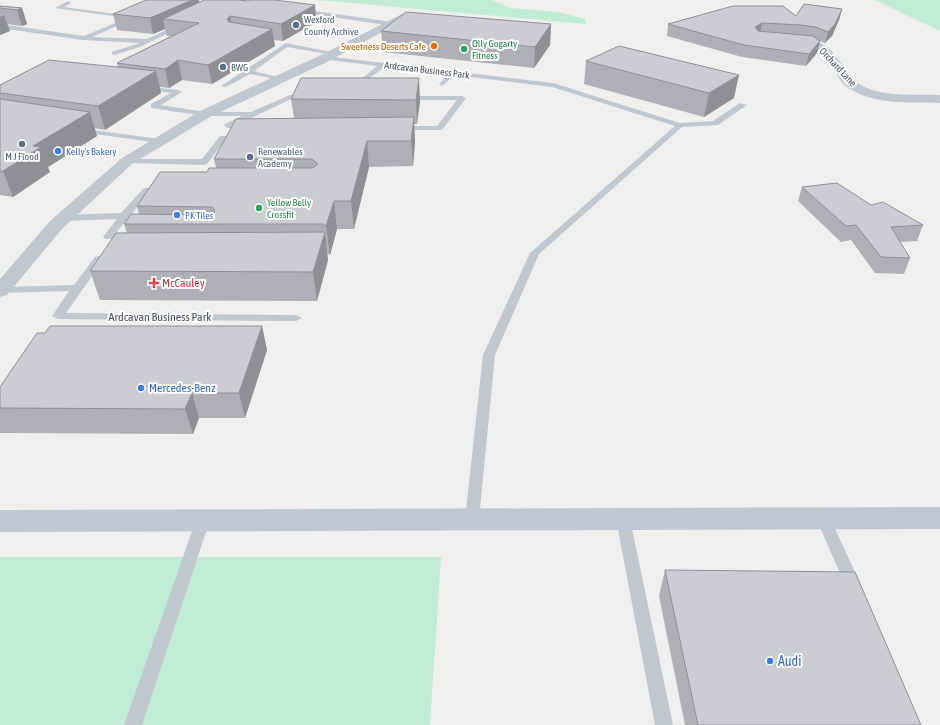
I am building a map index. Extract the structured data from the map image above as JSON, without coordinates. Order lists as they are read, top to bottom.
{
  "streets": {
    "street": ["Orchard Lane"],
    "lane": ["Ardcavan Business Park"]
  },
  "places": {
    "other": [
      "Wexford County Archive",
      "Sweetness Deserts Cafe",
      "Olly Gogarty Fitness",
      "BWG",
      "M J Flood",
      "Kelly's Bakery",
      "Renewables Academy",
      "Yellow Belly Crossfit",
      "PK Tiles",
      "Mercedes-Benz",
      "Audi"
    ],
    "health": ["McCauley"]
  }
}
